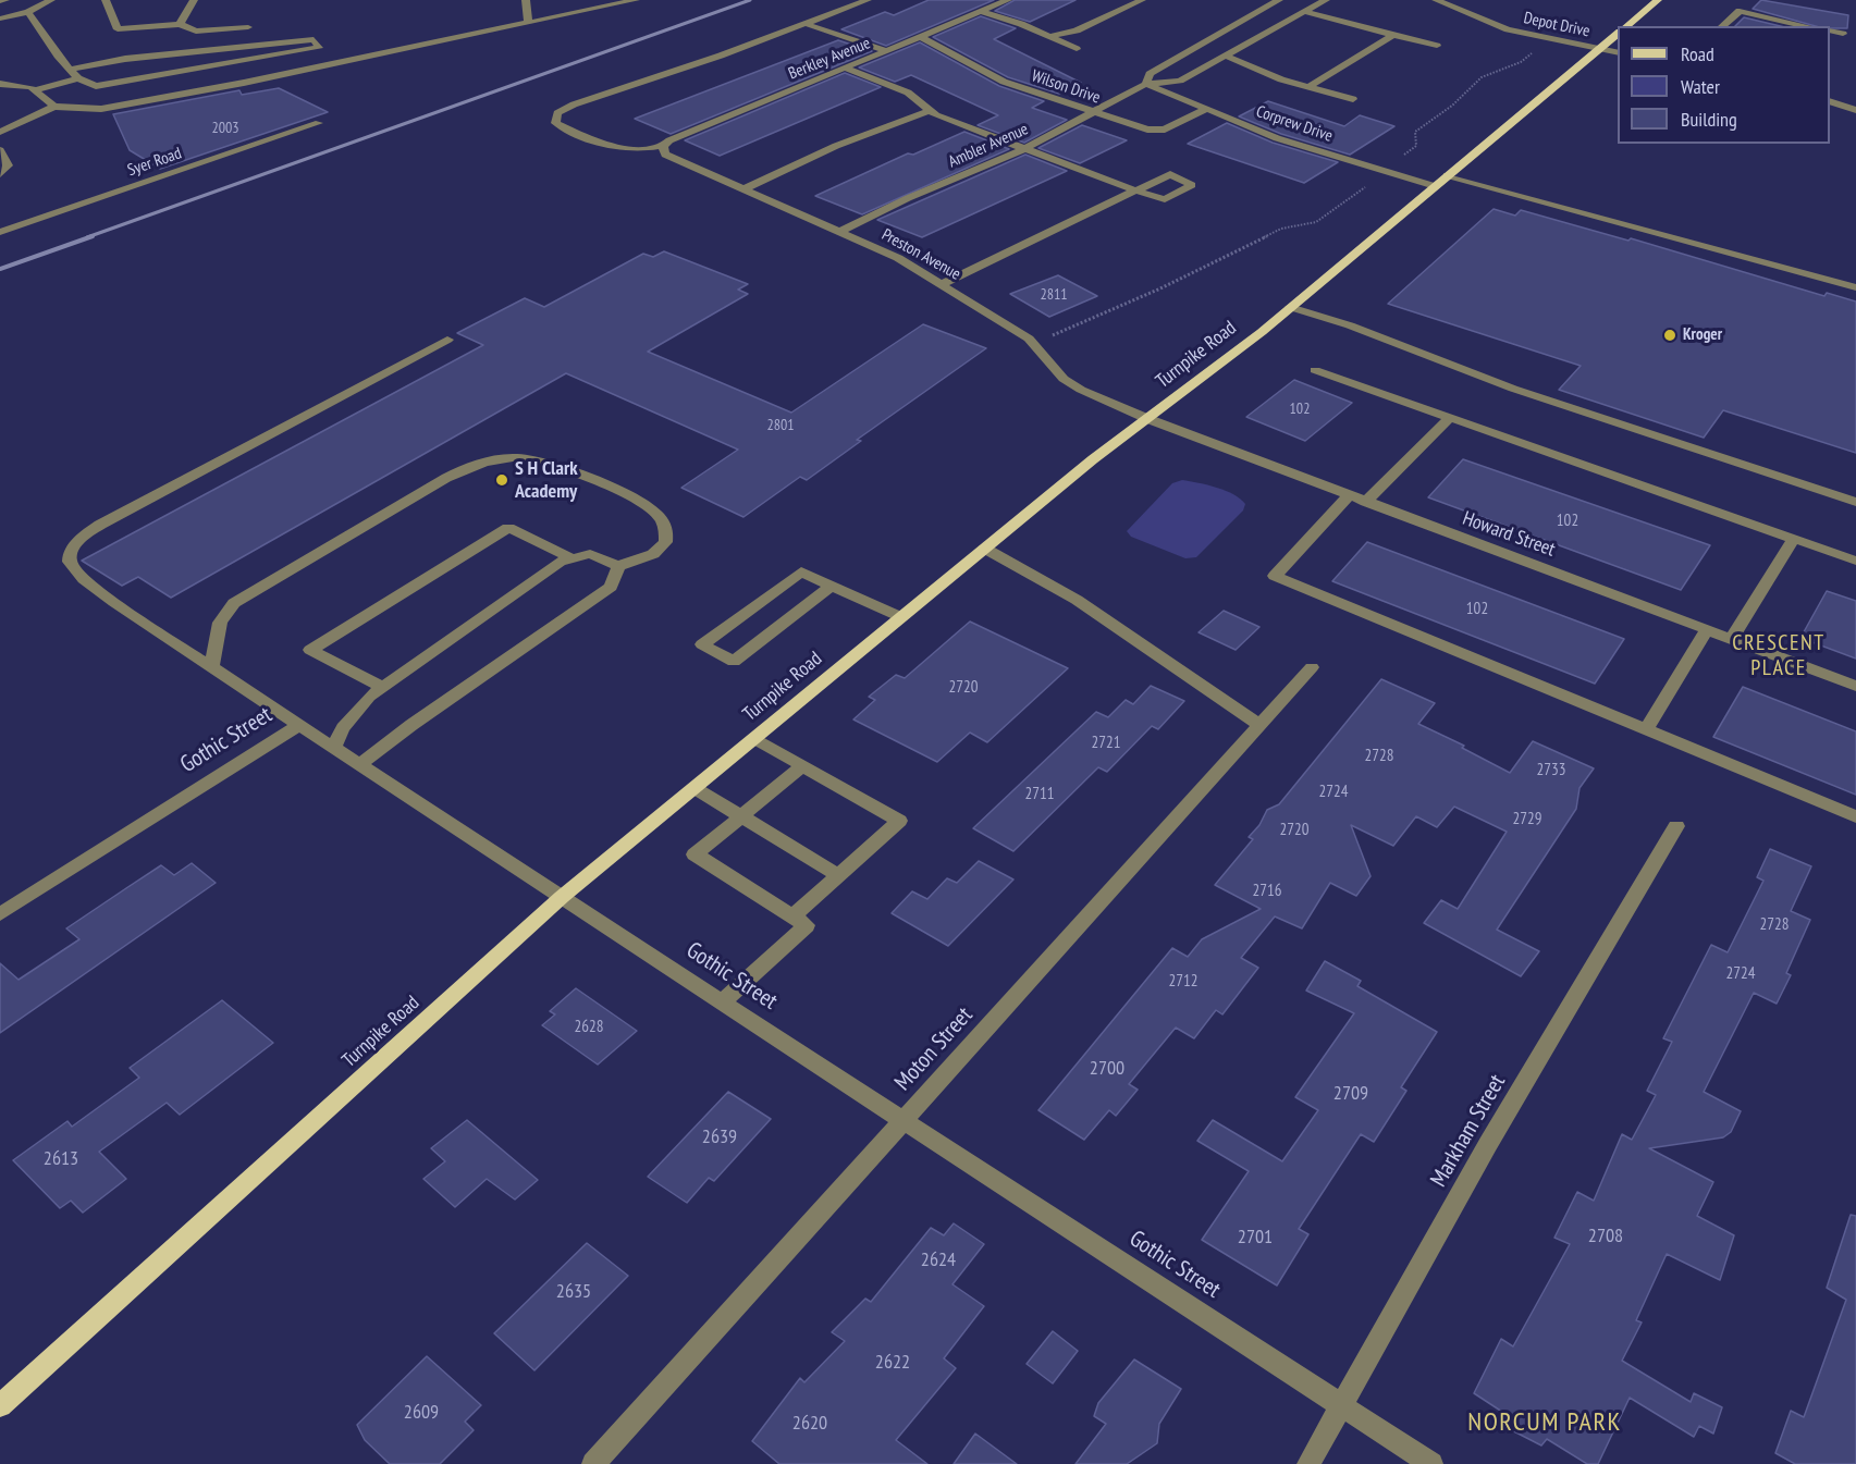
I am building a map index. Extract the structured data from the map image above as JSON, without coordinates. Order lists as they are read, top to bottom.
{
  "streets": {
    "main road": ["Turnpike Road"],
    "street": [
      "Depot Drive",
      "Berkley Avenue",
      "Wilson Drive",
      "Corprew Drive",
      "Ambler Avenue",
      "Syer Road",
      "Preston Avenue",
      "Howard Street",
      "Gothic Street",
      "Moton Street",
      "Markham Street"
    ]
  },
  "crossings": [
    ["Depot Drive", "Turnpike Road"],
    ["Berkley Avenue", "Wilson Drive"],
    ["Berkley Avenue", "Preston Avenue"],
    ["Wilson Drive", "Corprew Drive"],
    ["Wilson Drive", "Ambler Avenue"],
    ["Corprew Drive", "Ambler Avenue"],
    ["Corprew Drive", "Turnpike Road"],
    ["Ambler Avenue", "Preston Avenue"],
    ["Preston Avenue", "Turnpike Road"],
    ["Preston Avenue", "Howard Street"],
    ["Turnpike Road", "Howard Street"],
    ["Turnpike Road", "Gothic Street"],
    ["Gothic Street", "Moton Street"],
    ["Gothic Street", "Markham Street"]
  ],
  "districts": ["CRESCENT PLACE", "NORCUM PARK"],
  "places": ["Kroger", "S H Clark Academy"],
  "house_numbers": [
    "2003",
    "2811",
    "102",
    "2801",
    "102",
    "102",
    "2720",
    "2721",
    "2728",
    "2733",
    "2724",
    "2711",
    "2729",
    "2720",
    "2716",
    "2728",
    "2724",
    "2712",
    "2628",
    "2700",
    "2709",
    "2639",
    "2613",
    "2708",
    "2701",
    "2624",
    "2635",
    "2622",
    "2609",
    "2620"
  ],
  "legend": ["Road", "Water", "Building"]
}
